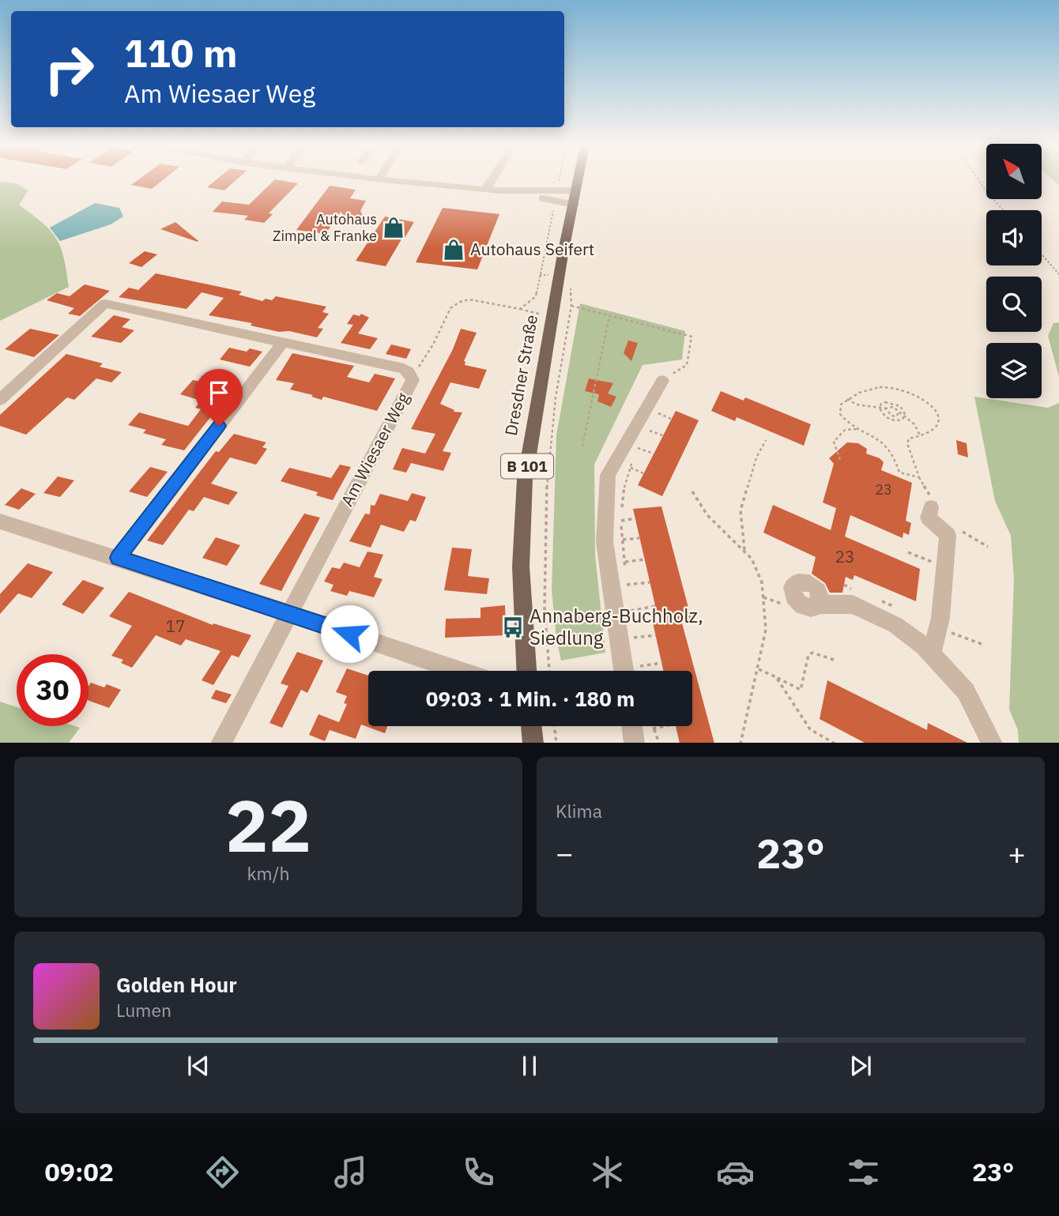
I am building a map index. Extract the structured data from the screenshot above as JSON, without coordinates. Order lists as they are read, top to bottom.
{
  "streets": {
    "main road": ["Dresdner Straße", "B 101"],
    "street": ["Am Wiesaer Weg"]
  },
  "places": {
    "shop": ["Autohaus Zimpel & Franke", "Autohaus Seifert"],
    "bus stop": ["Annaberg-Buchholz, Siedlung"]
  },
  "house_numbers": ["23", "23", "17"],
  "north": "top left",
  "page": {
    "turn": ["110 m", "Am Wiesaer Weg"],
    "limit": "30",
    "trip": "09:03 · 1 Min. · 180 m",
    "tile": [
      ["22", "km/h"],
      "Klima"
    ],
    "heat": ["−", "23°", "+"],
    "song": ["Golden Hour", "Lumen"],
    "tabs": ["09:02", "23°"]
  }
}
